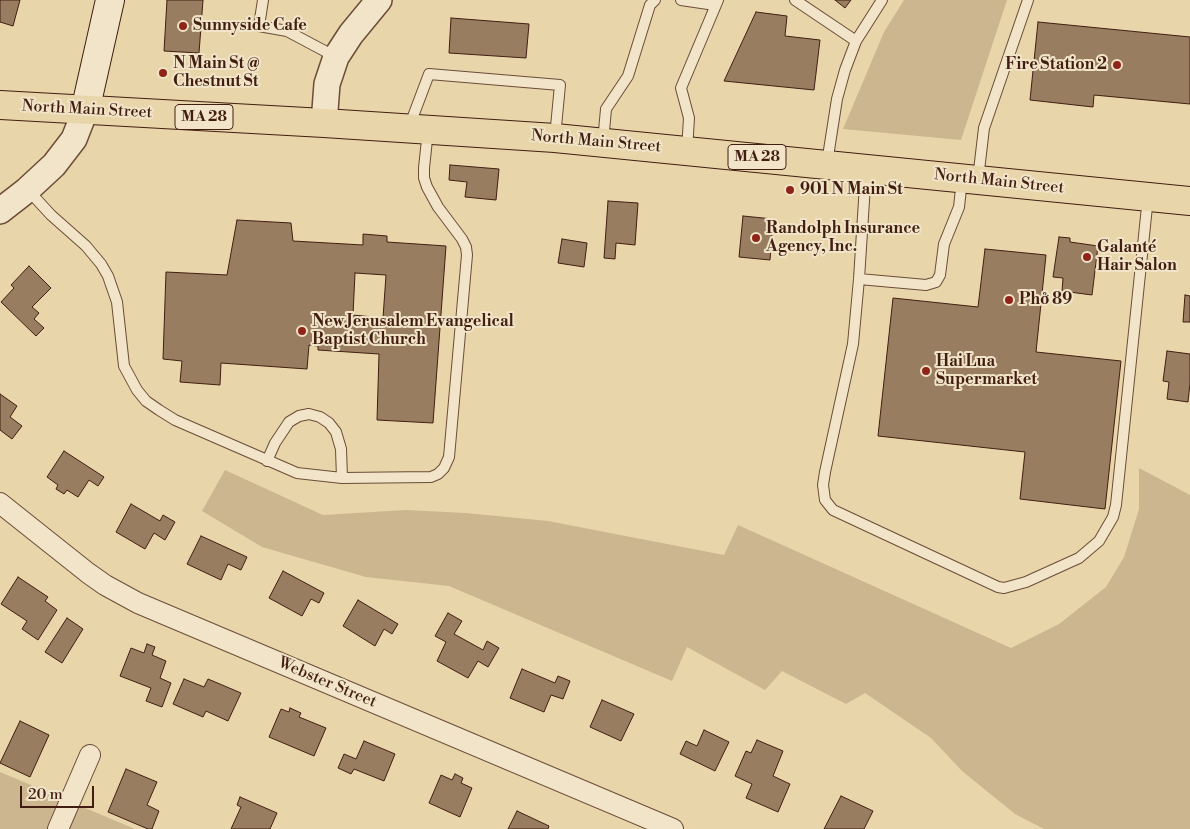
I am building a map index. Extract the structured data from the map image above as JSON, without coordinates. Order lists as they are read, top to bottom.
{
  "streets": {
    "main road": ["North Main Street", "MA 28"],
    "street": ["Webster Street"]
  },
  "places": [
    "Sunnyside Cafe",
    "Fire Station 2",
    "N Main St @ Chestnut St",
    "901 N Main St",
    "Randolph Insurance Agency, Inc.",
    "Galanté Hair Salon",
    "Phở 89",
    "New Jerusalem Evangelical Baptist Church",
    "Hai Lua Supermarket"
  ],
  "scale_bar": "20 m"
}
